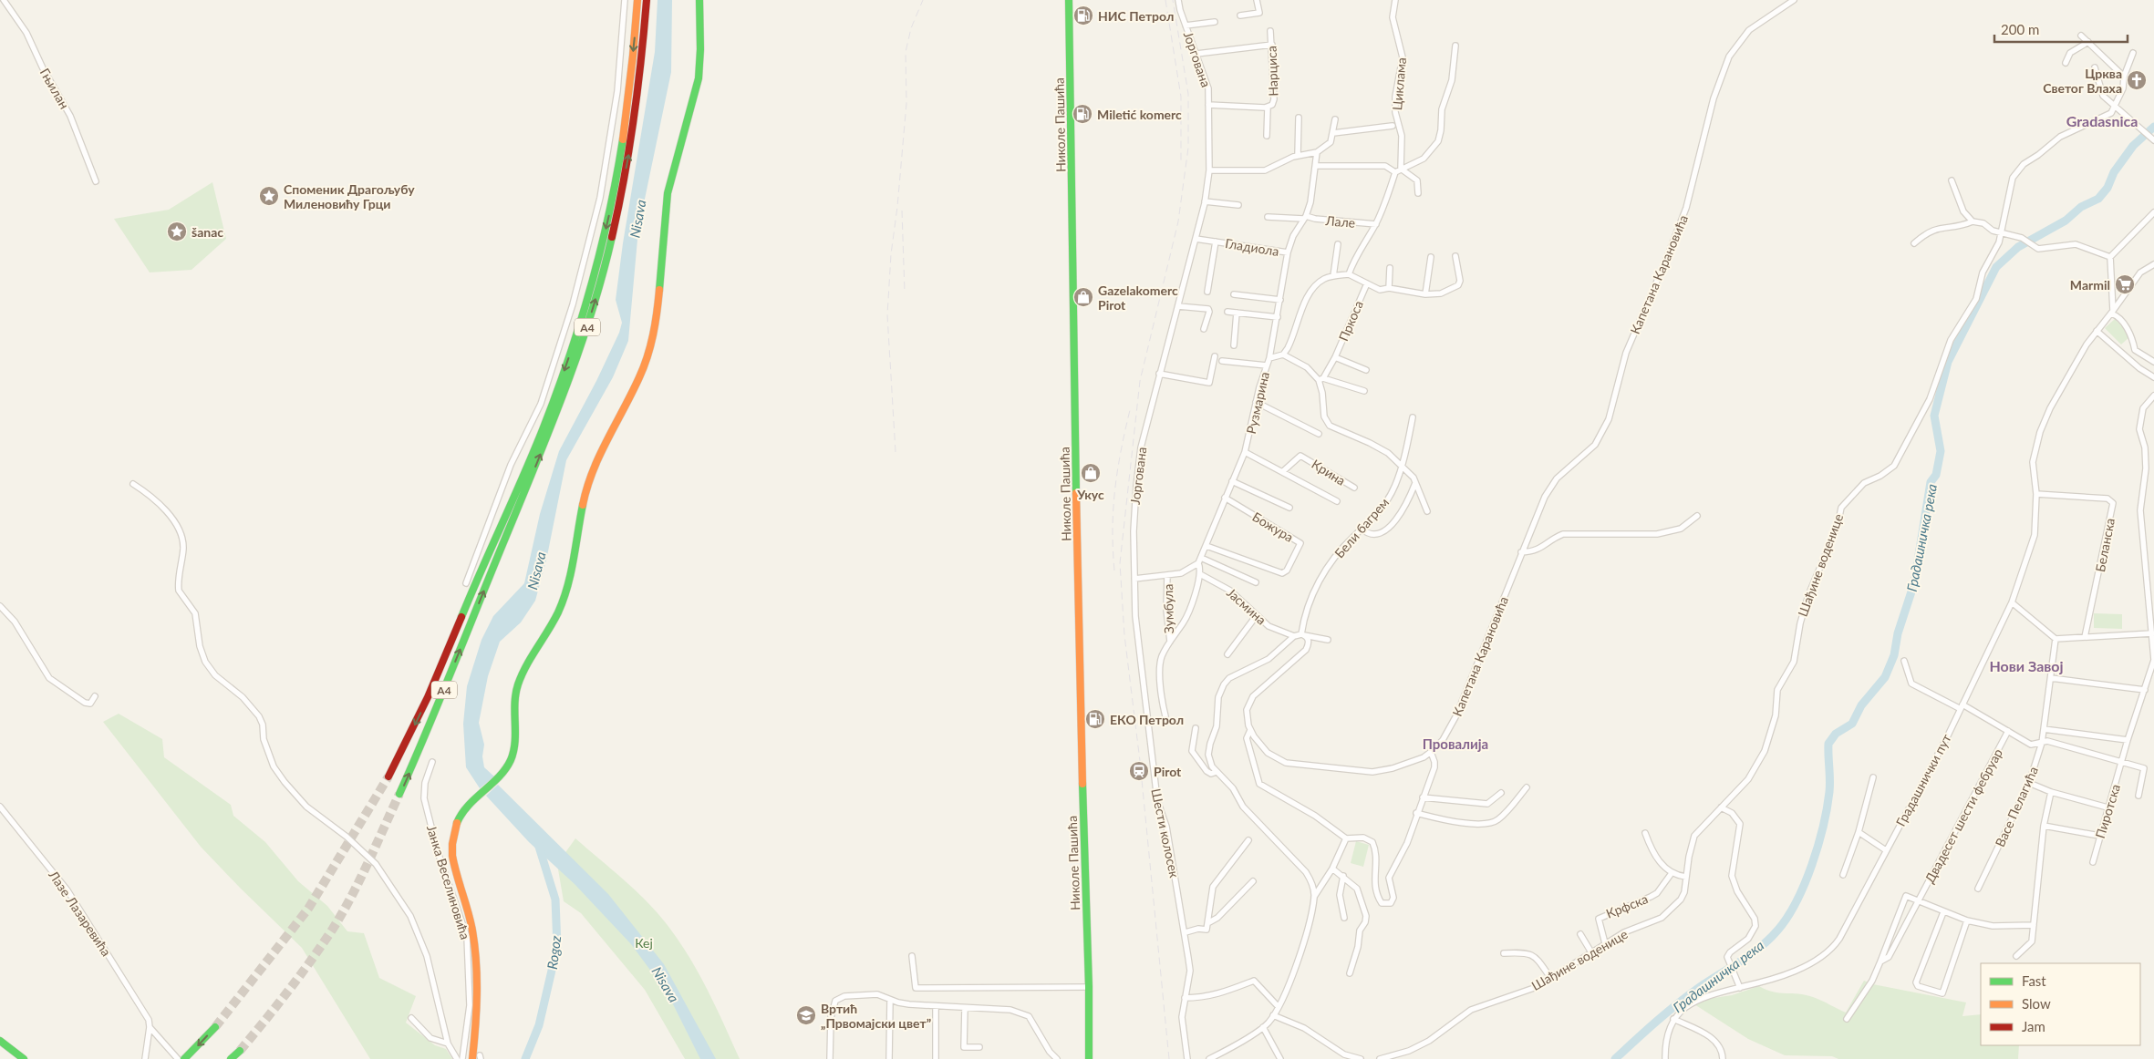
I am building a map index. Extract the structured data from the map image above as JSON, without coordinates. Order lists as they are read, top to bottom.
{
  "streets": {
    "main road": ["Николе Пашића", "A4"],
    "street": [
      "Јоргована",
      "Нарциса",
      "Циклама",
      "Гњилан",
      "Лале",
      "Гладиола",
      "Капетана Карановића",
      "Пркоса",
      "Рузмарина",
      "Крина",
      "Божура",
      "Бели багрем",
      "Беланска",
      "Шађине воденице",
      "Јасмина",
      "Зумбула",
      "Градашнички пут",
      "Васе Пелагића",
      "Пиротска",
      "Двадесет шести фебруар",
      "Шести колосек",
      "Јанка Веселиновића",
      "Крфска",
      "Лазе Лазаревића"
    ]
  },
  "crossings": [
    ["Јоргована", "Нарциса"],
    ["Јоргована", "Гладиола"],
    ["Јоргована", "Шести колосек"],
    ["Лале", "Рузмарина"],
    ["Гладиола", "Рузмарина"],
    ["Рузмарина", "Крина"],
    ["Рузмарина", "Божура"],
    ["Беланска", "Градашнички пут"],
    ["Шађине воденице", "Крфска"]
  ],
  "districts": ["Gradasnica", "Нови Завој", "Провалија"],
  "water": ["Nisava", "Градашничка река", "Rogoz"],
  "parks": ["Кеј"],
  "places": {
    "fuel station": ["НИС Петрол", "Miletić komerc", "ЕКО Петрол"],
    "church": ["Црква Светог Влаха"],
    "place": ["Споменик Драгољубу Миленовићу Грци", "šanac"],
    "supermarket": ["Marmil"],
    "shop": ["Gazelakomerc Pirot", "Укус"],
    "station": ["Pirot"],
    "school or university": ["Вртић „Првомајски цвет”"]
  },
  "legend": ["Fast", "Slow", "Jam"],
  "scale_bar": "200 m"
}
